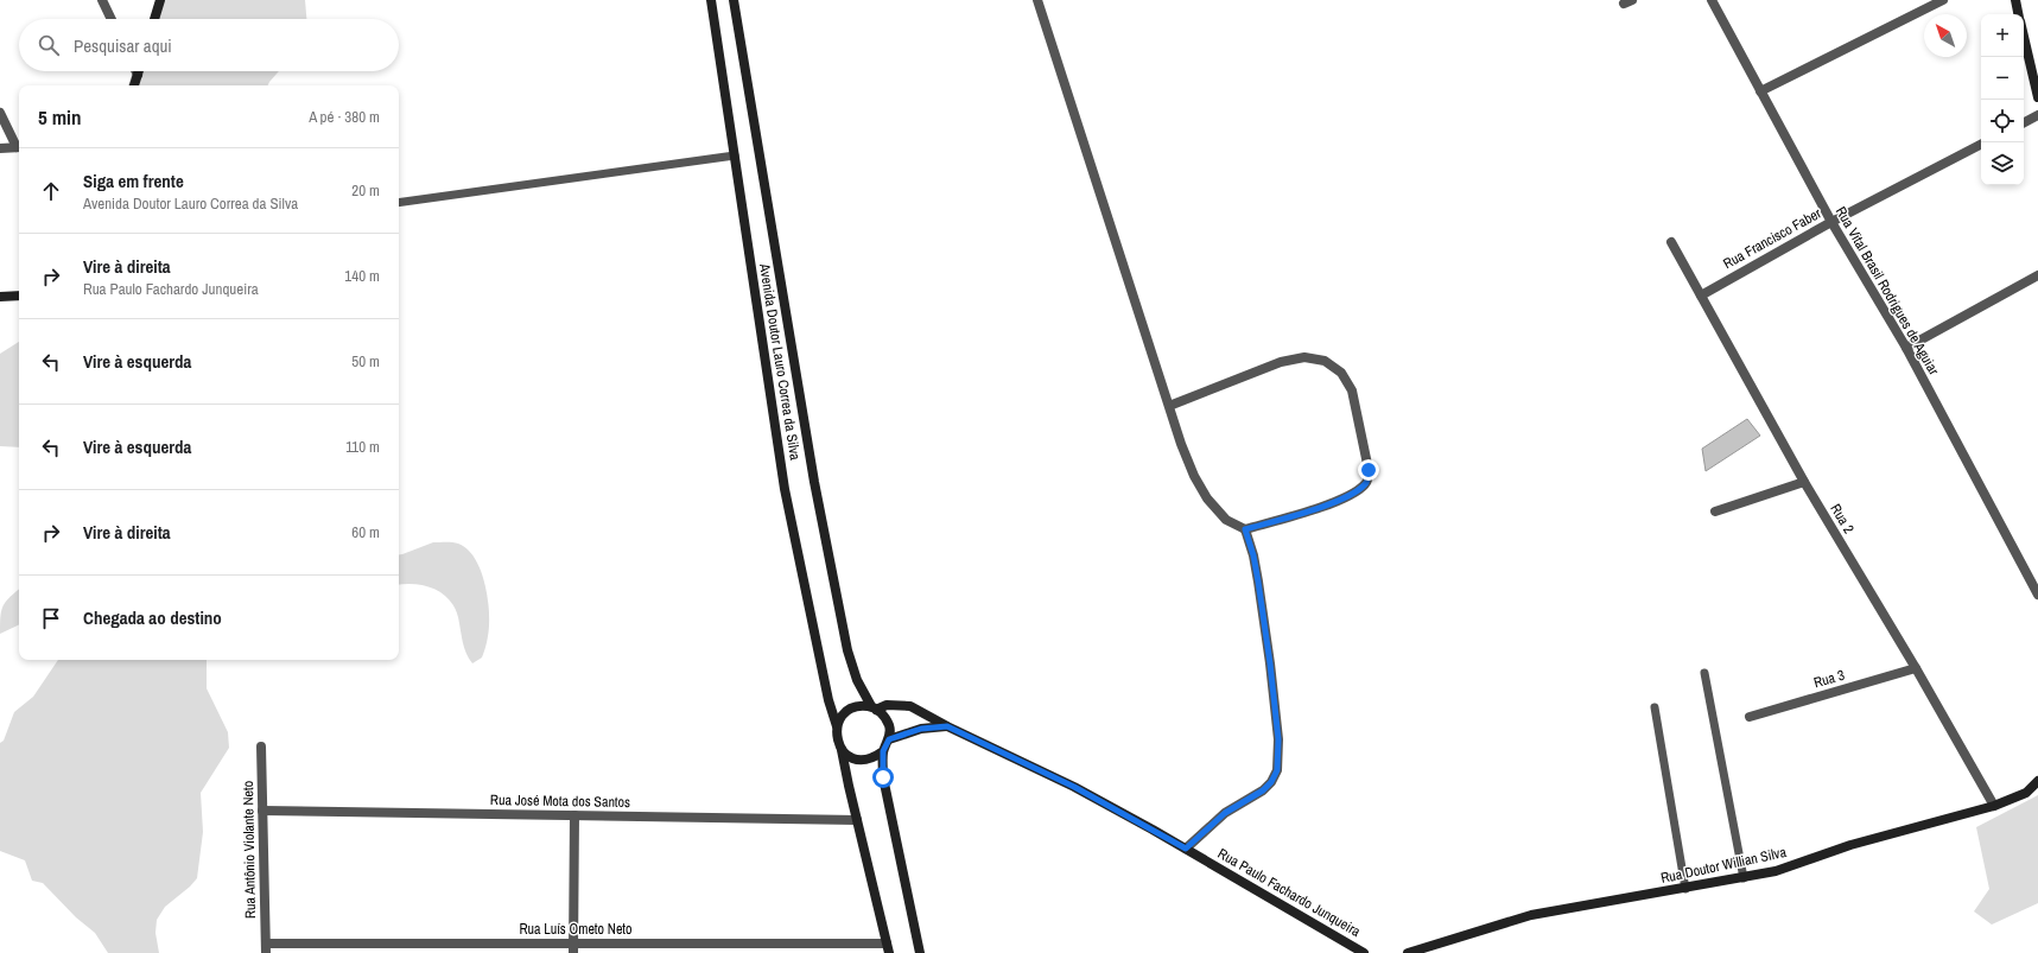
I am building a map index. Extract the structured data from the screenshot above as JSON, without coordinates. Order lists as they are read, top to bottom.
{
  "streets": {
    "main road": ["Avenida Doutor Lauro Correa da Silva", "Rua Doutor Willian Silva", "Rua Paulo Fachardo Junqueira"],
    "street": [
      "Rua Francisco Faber",
      "Rua Vital Brasil Rodrigues de Aguiar",
      "Rua 2",
      "Rua 3",
      "Rua José Mota dos Santos",
      "Rua Antônio Violante Neto",
      "Rua Luís Ometo Neto"
    ]
  },
  "crossings": [
    ["Rua Francisco Faber", "Rua Vital Brasil Rodrigues de Aguiar"],
    ["Rua Francisco Faber", "Rua 2"],
    ["Avenida Doutor Lauro Correa da Silva", "Rua Paulo Fachardo Junqueira"],
    ["Rua 2", "Rua 3"],
    ["Rua 2", "Rua Doutor Willian Silva"],
    ["Rua José Mota dos Santos", "Rua Antônio Violante Neto"],
    ["Rua Antônio Violante Neto", "Rua Luís Ometo Neto"]
  ],
  "north": "top left",
  "page": {
    "map_buttons": ["+", "−"],
    "search": "Pesquisar aqui",
    "heading": ["5 min", "A pé · 380 m"],
    "list": [
      ["Siga em frente", "Avenida Doutor Lauro Correa da Silva", "20 m"],
      ["Vire à direita", "Rua Paulo Fachardo Junqueira", "140 m"],
      ["Vire à esquerda", "50 m"],
      ["Vire à esquerda", "110 m"],
      ["Vire à direita", "60 m"],
      "Chegada ao destino"
    ]
  }
}
